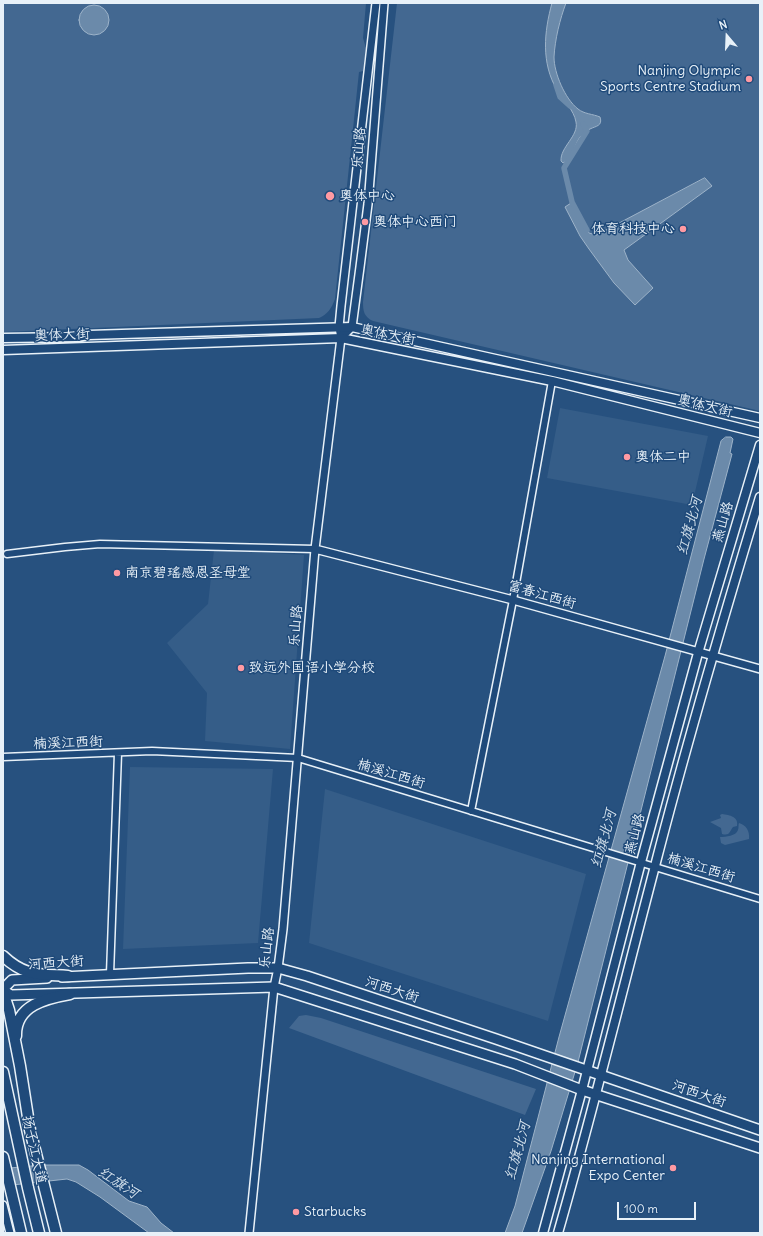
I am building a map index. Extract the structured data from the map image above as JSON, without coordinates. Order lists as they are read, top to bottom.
{
  "streets": {
    "highway": ["扬子江大道"],
    "main road": ["奥体大街", "燕山路", "河西大街"],
    "street": ["乐山路", "富春江西街", "楠溪江西街"]
  },
  "crossings": [
    ["乐山路", "奥体大街"],
    ["乐山路", "富春江西街"],
    ["乐山路", "楠溪江西街"],
    ["乐山路", "河西大街"],
    ["燕山路", "富春江西街"],
    ["燕山路", "楠溪江西街"],
    ["燕山路", "河西大街"]
  ],
  "water": ["红旗北河", "红旗河"],
  "places": [
    "Nanjing Olympic Sports Centre Stadium",
    "奥体中心",
    "奥体中心西门",
    "体育科技中心",
    "奥体二中",
    "南京碧瑶感恩圣母堂",
    "致远外国语小学分校",
    "Nanjing International Expo Center",
    "Starbucks"
  ],
  "scale_bar": "100 m",
  "north": "top"
}
